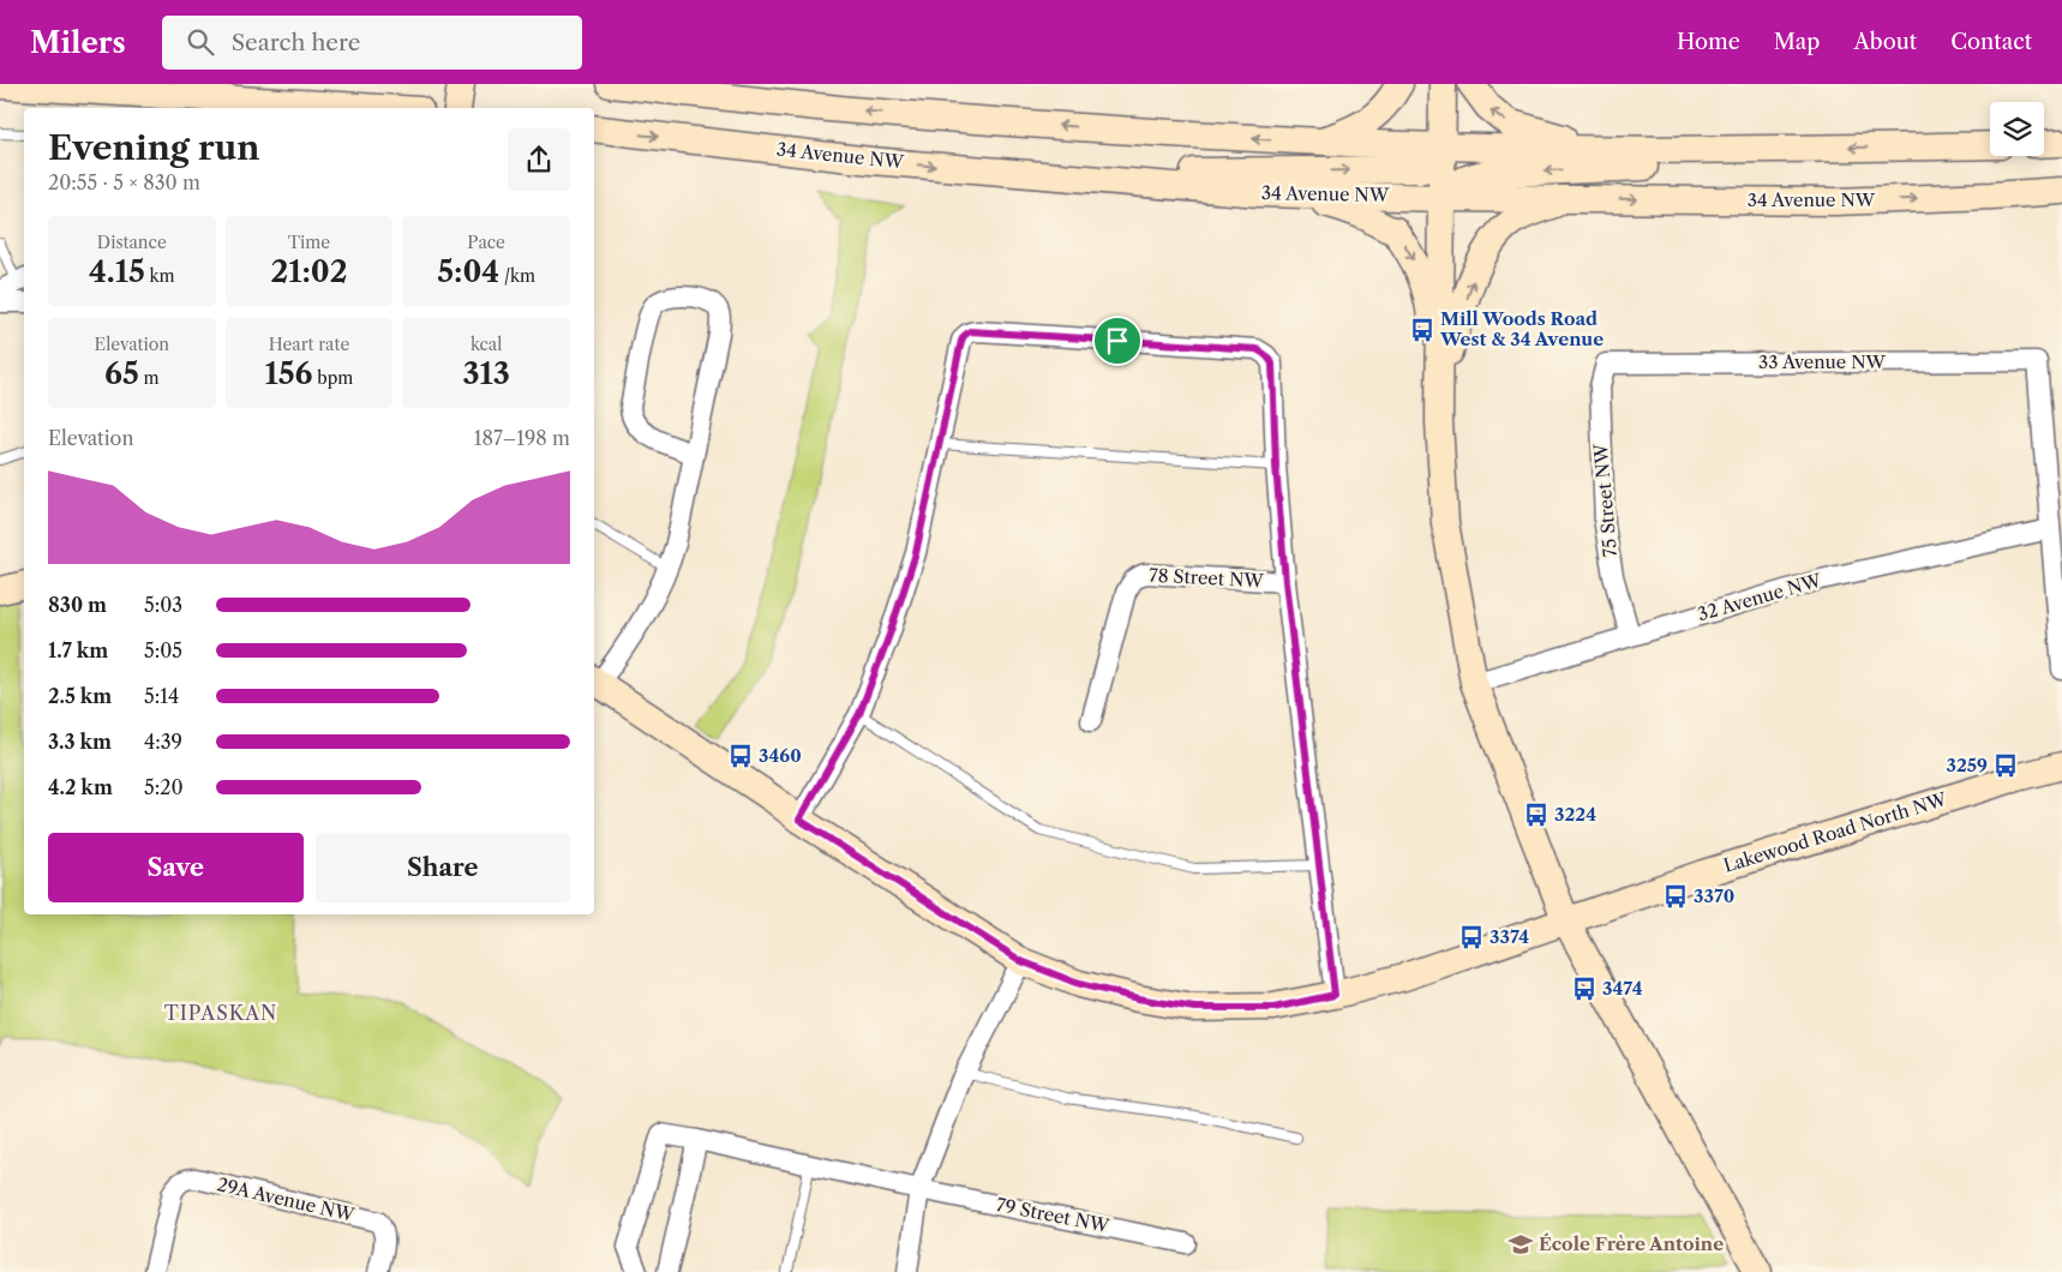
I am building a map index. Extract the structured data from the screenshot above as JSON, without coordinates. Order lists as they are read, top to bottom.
{
  "streets": {
    "main road": ["34 Avenue NW", "Lakewood Road North NW"],
    "street": [
      "33 Avenue NW",
      "75 Street NW",
      "78 Street NW",
      "32 Avenue NW",
      "29A Avenue NW",
      "79 Street NW"
    ]
  },
  "crossings": [
    ["33 Avenue NW", "75 Street NW"],
    ["33 Avenue NW", "32 Avenue NW"],
    ["75 Street NW", "32 Avenue NW"],
    ["78 Street NW", "Lakewood Road North NW"]
  ],
  "districts": ["TIPASKAN"],
  "places": {
    "bus stop": [
      "Mill Woods Road West & 34 Avenue",
      "3460",
      "3259",
      "3224",
      "3370",
      "3374",
      "3474"
    ],
    "school or university": ["École Frère Antoine"]
  },
  "page": {
    "header": "Milers",
    "search": "Search here",
    "nav": [
      "Home",
      "Map",
      "About",
      "Contact"
    ],
    "heading": ["Evening run", "20:55 · 5 × 830 m"],
    "stats": [
      ["Distance", "4.15 km"],
      ["Time", "21:02"],
      ["Pace", "5:04 /km"],
      ["Elevation", "65 m"],
      ["Heart rate", "156 bpm"],
      ["kcal", "313"]
    ],
    "chart": ["Elevation", "187–198 m"],
    "list": [
      {
        "name": "830 m",
        "note": "5:03"
      },
      {
        "name": "1.7 km",
        "note": "5:05"
      },
      {
        "name": "2.5 km",
        "note": "5:14"
      },
      {
        "name": "3.3 km",
        "note": "4:39"
      },
      {
        "name": "4.2 km",
        "note": "5:20"
      }
    ],
    "buttons": ["Save", "Share"]
  }
}
